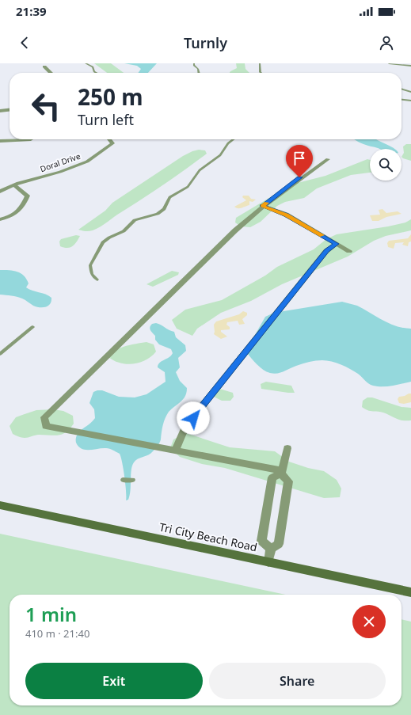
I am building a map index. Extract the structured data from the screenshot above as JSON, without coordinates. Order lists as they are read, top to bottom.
{
  "streets": {
    "street": ["Doral Drive", "Tri City Beach Road"]
  },
  "page": {
    "status": "21:39",
    "header": "Turnly",
    "turn": ["250 m", "Turn left"],
    "heading": ["1 min", "410 m · 21:40"],
    "buttons": ["Exit", "Share"]
  }
}
